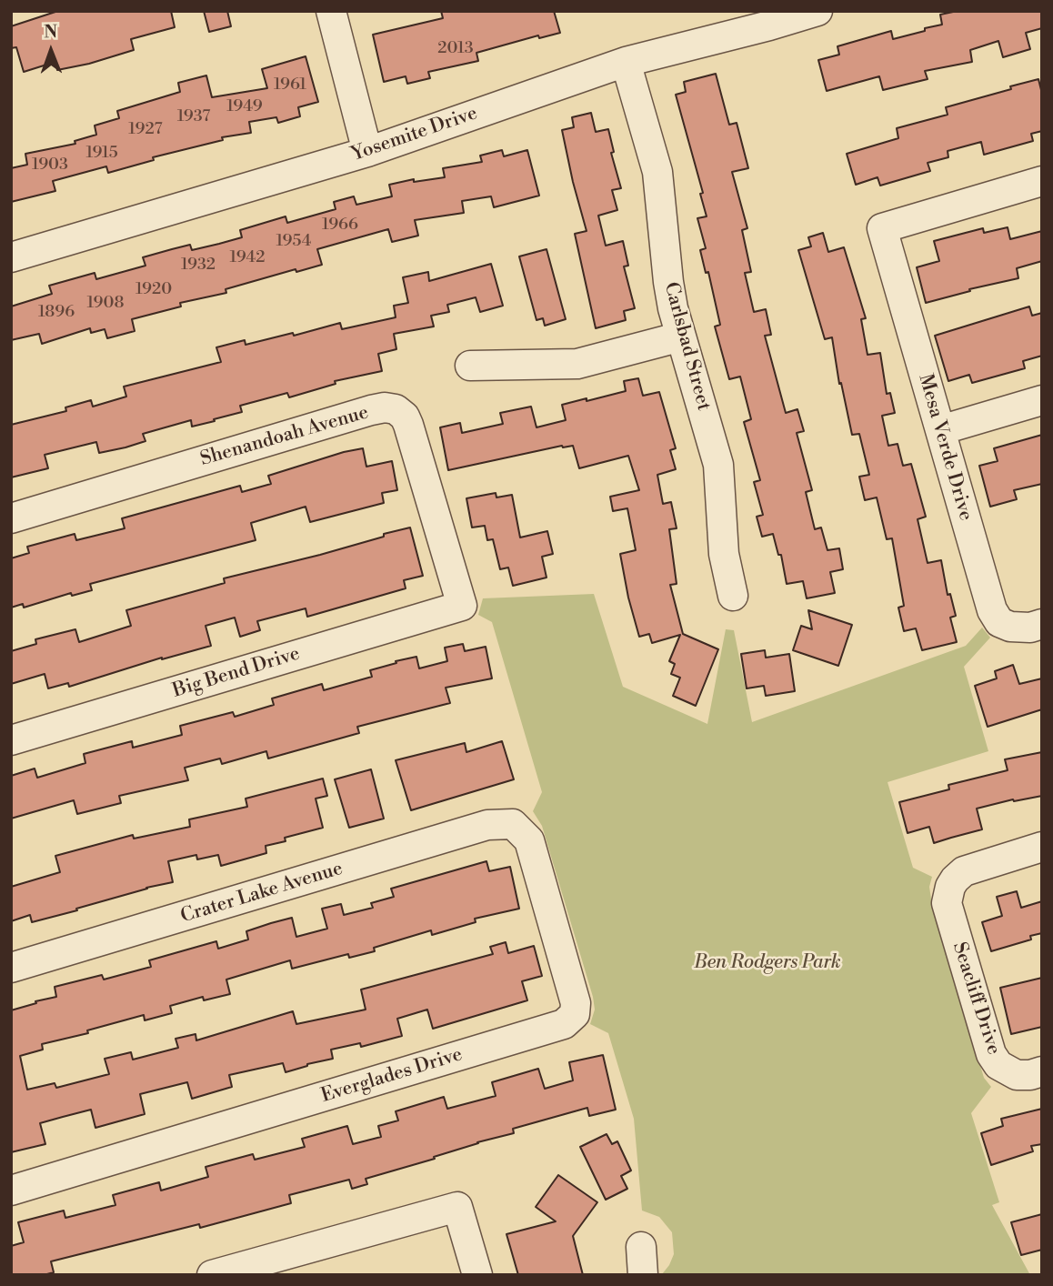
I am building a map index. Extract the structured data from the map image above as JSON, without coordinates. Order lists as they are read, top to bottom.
{
  "streets": {
    "street": [
      "Yosemite Drive",
      "Carlsbad Street",
      "Shenandoah Avenue",
      "Mesa Verde Drive",
      "Big Bend Drive",
      "Crater Lake Avenue",
      "Seacliff Drive",
      "Everglades Drive"
    ]
  },
  "crossings": [
    ["Yosemite Drive", "Carlsbad Street"],
    ["Shenandoah Avenue", "Big Bend Drive"],
    ["Crater Lake Avenue", "Everglades Drive"]
  ],
  "parks": ["Ben Rodgers Park"],
  "house_numbers": [
    "2013",
    "1961",
    "1949",
    "1937",
    "1927",
    "1915",
    "1903",
    "1966",
    "1954",
    "1942",
    "1932",
    "1920",
    "1908",
    "1896"
  ],
  "north": "top"
}
